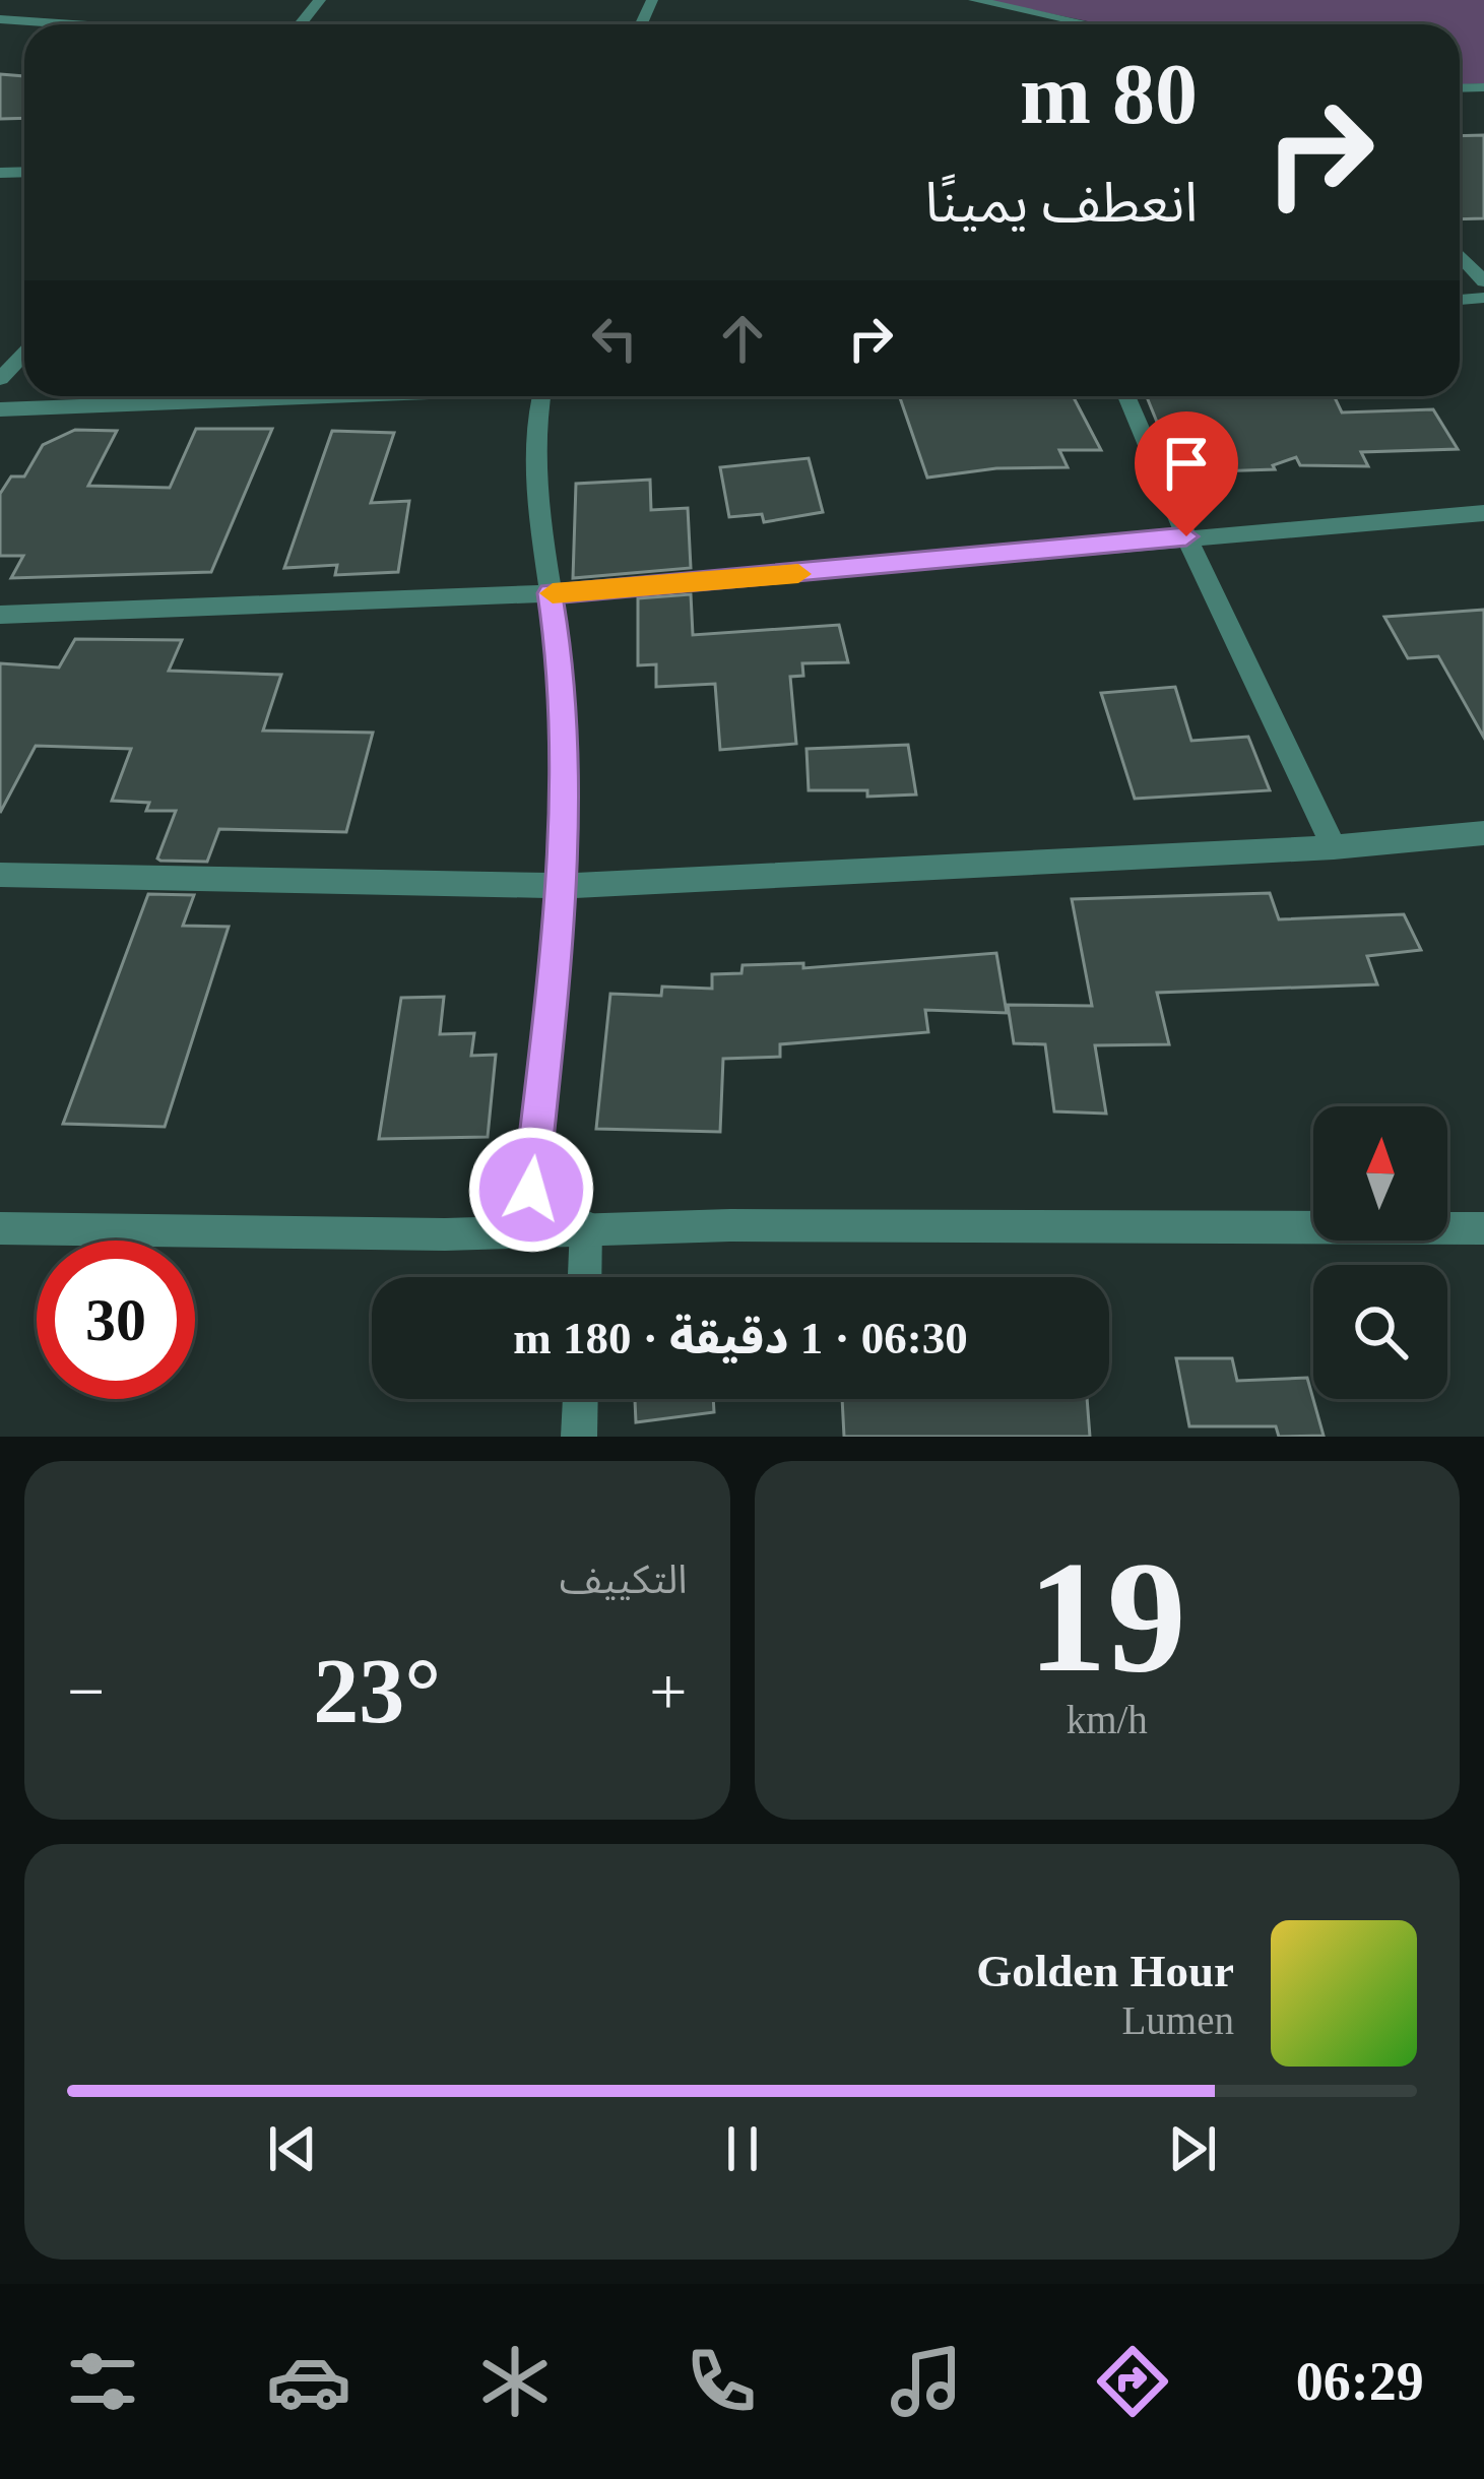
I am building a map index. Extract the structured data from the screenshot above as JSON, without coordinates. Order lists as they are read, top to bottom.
{
  "north": "top",
  "page": {
    "turn": ["80 m", "انعطف يمينًا"],
    "limit": "30",
    "trip": "06:30 · 1 دقيقة · 180 m",
    "tile": [
      ["19", "km/h"],
      "التكييف"
    ],
    "heat": ["−", "23°", "+"],
    "song": ["Golden Hour", "Lumen"],
    "tabs": "06:29"
  }
}
